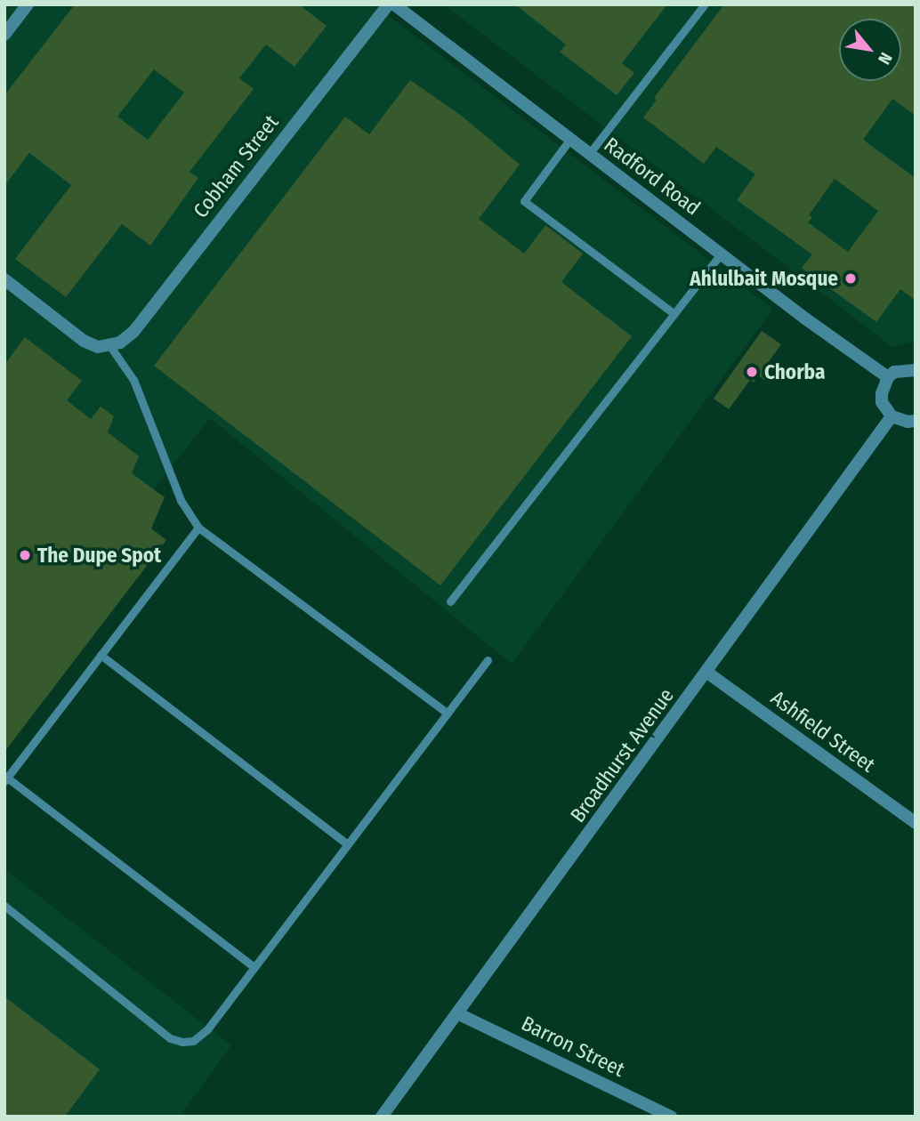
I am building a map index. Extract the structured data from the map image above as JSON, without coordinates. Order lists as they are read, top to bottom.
{
  "streets": {
    "street": [
      "Cobham Street",
      "Radford Road",
      "Ashfield Street",
      "Broadhurst Avenue",
      "Barron Street"
    ]
  },
  "crossings": [
    ["Ashfield Street", "Broadhurst Avenue"],
    ["Broadhurst Avenue", "Barron Street"]
  ],
  "places": ["Ahlulbait Mosque", "Chorba", "The Dupe Spot"],
  "north": "bottom right"
}
